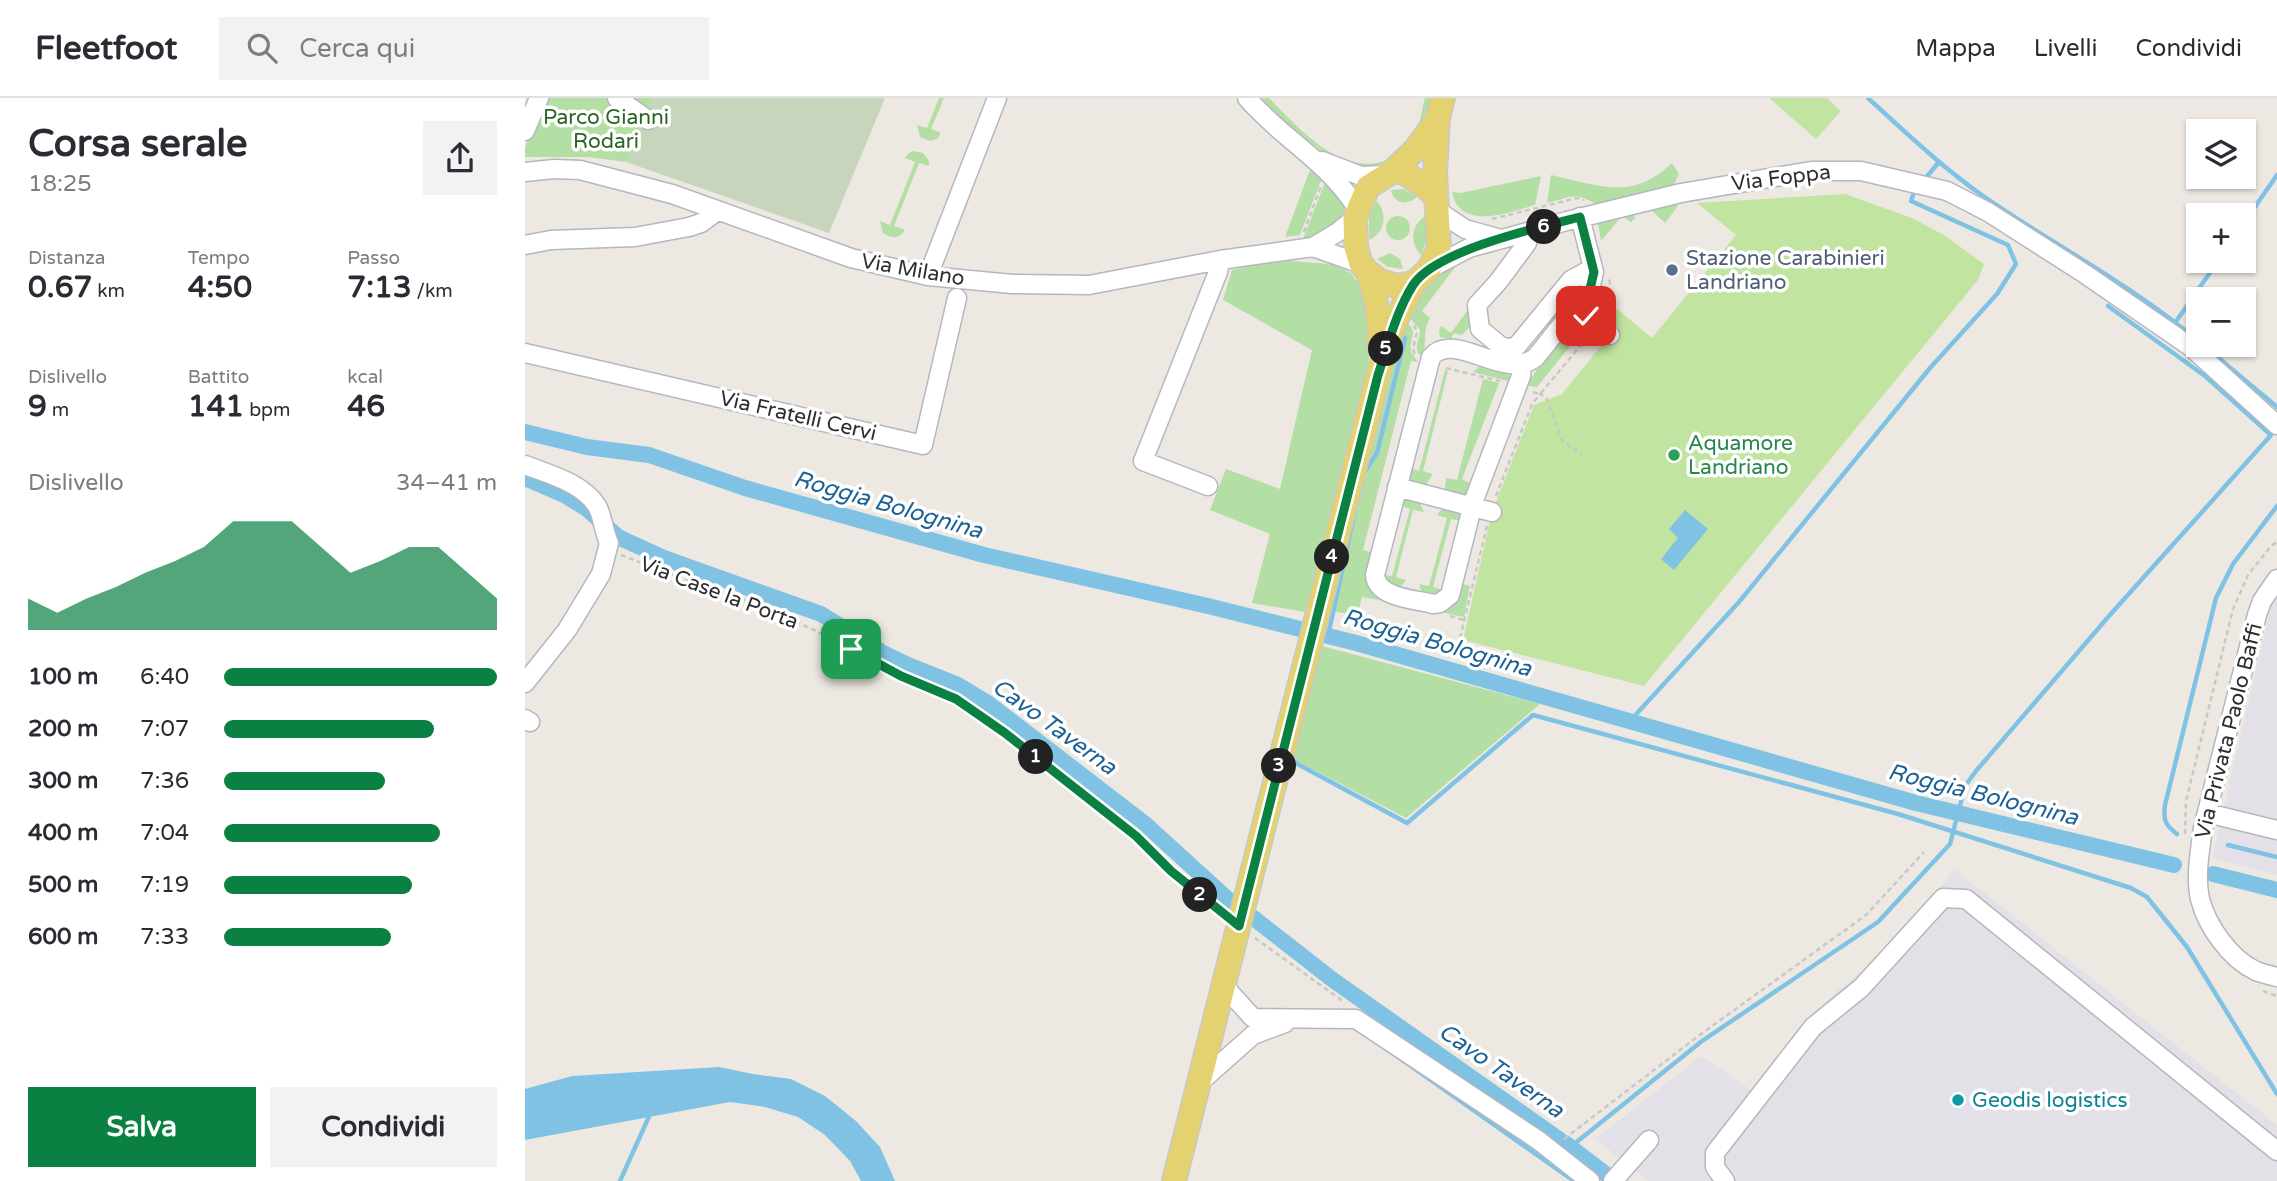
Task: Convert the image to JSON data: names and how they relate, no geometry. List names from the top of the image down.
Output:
{
  "streets": {
    "street": [
      "Via Foppa",
      "Via Milano",
      "Via Fratelli Cervi",
      "Via Privata Paolo Baffi"
    ],
    "path": ["Via Case la Porta"]
  },
  "crossings": [
    ["Via Foppa", "Via Milano"]
  ],
  "water": ["Roggia Bolognina", "Cavo Taverna"],
  "parks": ["Parco Gianni Rodari"],
  "places": ["Stazione Carabinieri Landriano", "Aquamore Landriano", "Geodis logistics"],
  "page": {
    "header": "Fleetfoot",
    "search": "Cerca qui",
    "nav": ["Mappa", "Livelli", "Condividi"],
    "heading": ["Corsa serale", "18:25"],
    "map_buttons": ["+", "−"],
    "pins": [
      "6",
      "5",
      "4",
      "1",
      "3",
      "2"
    ],
    "stats": [
      ["Distanza", "0.67 km"],
      ["Tempo", "4:50"],
      ["Passo", "7:13 /km"],
      ["Dislivello", "9 m"],
      ["Battito", "141 bpm"],
      ["kcal", "46"]
    ],
    "chart": ["Dislivello", "34–41 m"],
    "list": [
      {
        "name": "100 m",
        "note": "6:40"
      },
      {
        "name": "200 m",
        "note": "7:07"
      },
      {
        "name": "300 m",
        "note": "7:36"
      },
      {
        "name": "400 m",
        "note": "7:04"
      },
      {
        "name": "500 m",
        "note": "7:19"
      },
      {
        "name": "600 m",
        "note": "7:33"
      }
    ],
    "buttons": ["Salva", "Condividi"]
  }
}
